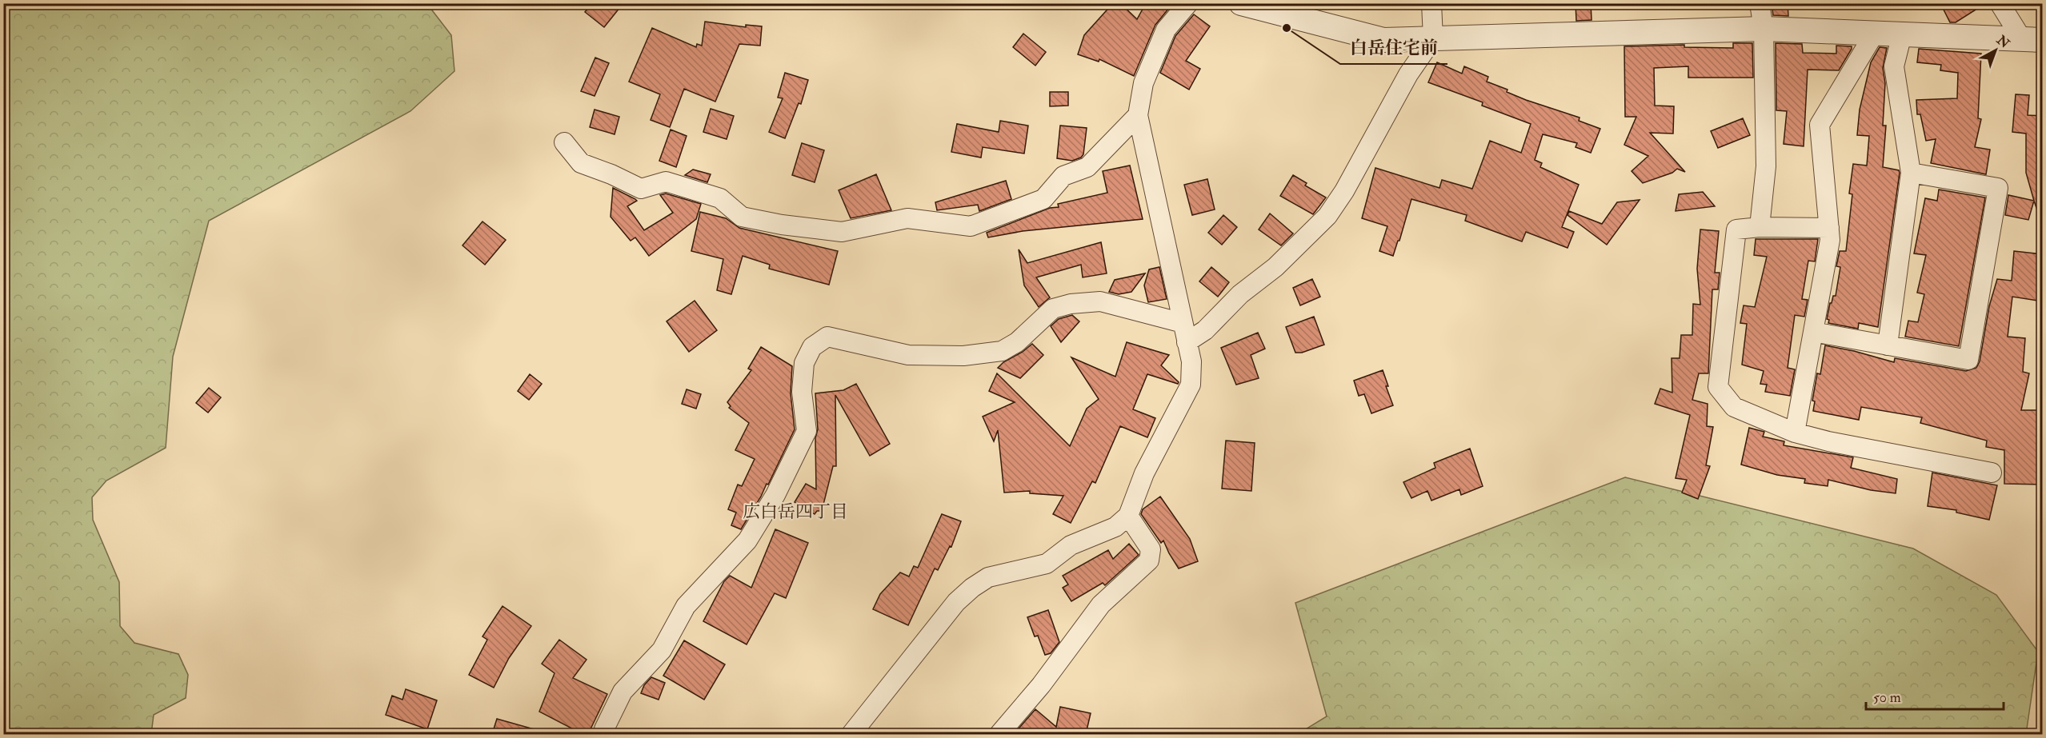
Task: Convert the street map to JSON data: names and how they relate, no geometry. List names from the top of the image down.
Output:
{
  "districts": ["広白岳四丁目"],
  "places": ["白岳住宅前"],
  "scale_bar": "50 m",
  "north": "top right"
}
